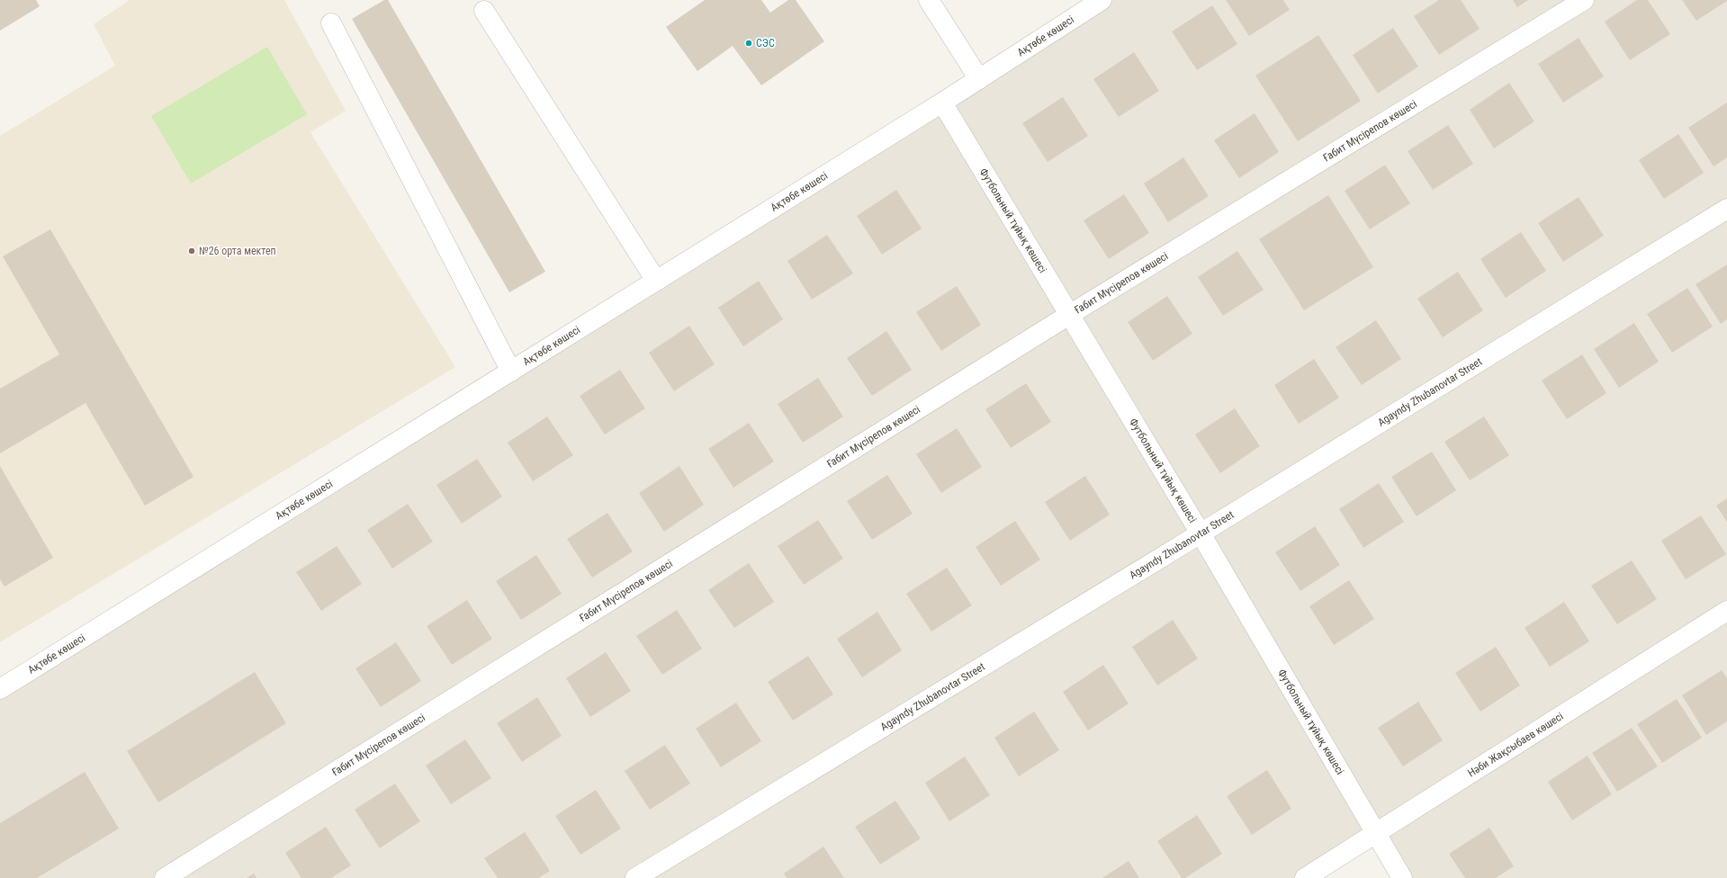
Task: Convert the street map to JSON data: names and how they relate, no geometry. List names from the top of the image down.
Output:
{
  "streets": {
    "street": [
      "Ақтөбе көшесі",
      "Ғабит Мүсірепов көшесі",
      "Футбольный тұйық көшесі",
      "Agayndy Zhubanovtar Street",
      "Нәби Жақсыбаев көшесі"
    ]
  },
  "crossings": [
    ["Ақтөбе көшесі", "Футбольный тұйық көшесі"],
    ["Ғабит Мүсірепов көшесі", "Футбольный тұйық көшесі"],
    ["Футбольный тұйық көшесі", "Agayndy Zhubanovtar Street"],
    ["Футбольный тұйық көшесі", "Нәби Жақсыбаев көшесі"]
  ],
  "places": ["СЭС", "№26 орта мектеп"]
}
